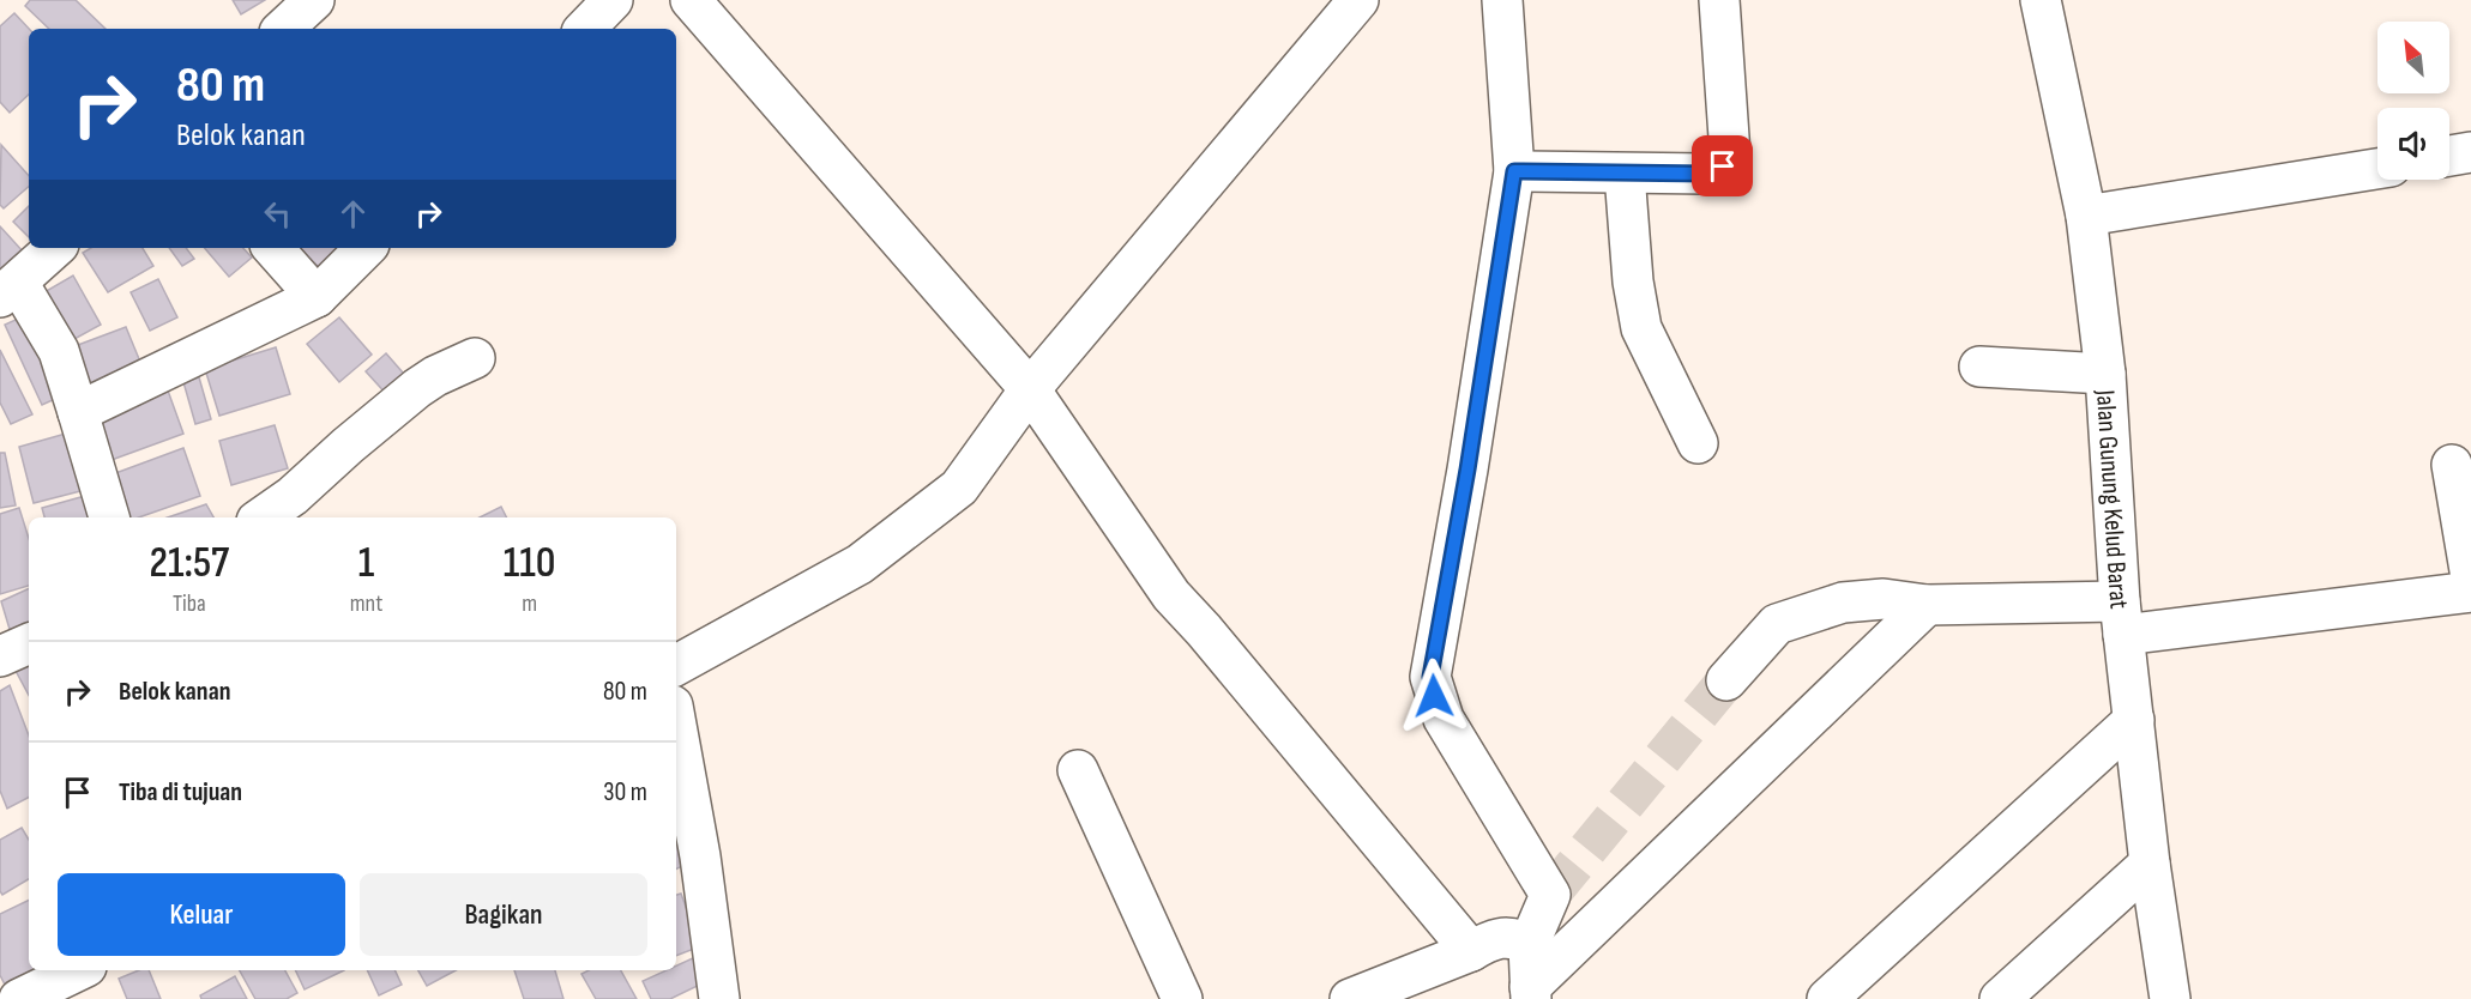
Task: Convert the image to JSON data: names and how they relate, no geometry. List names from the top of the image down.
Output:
{
  "streets": {
    "street": ["Jalan Gunung Kelud Barat"]
  },
  "north": "top left",
  "page": {
    "turn": ["80 m", "Belok kanan"],
    "eta": [
      "21:57",
      "Tiba",
      "1",
      "mnt",
      "110",
      "m"
    ],
    "list": [
      {
        "name": "Belok kanan",
        "value": "80 m"
      },
      {
        "name": "Tiba di tujuan",
        "value": "30 m"
      }
    ],
    "buttons": ["Keluar", "Bagikan"]
  }
}
